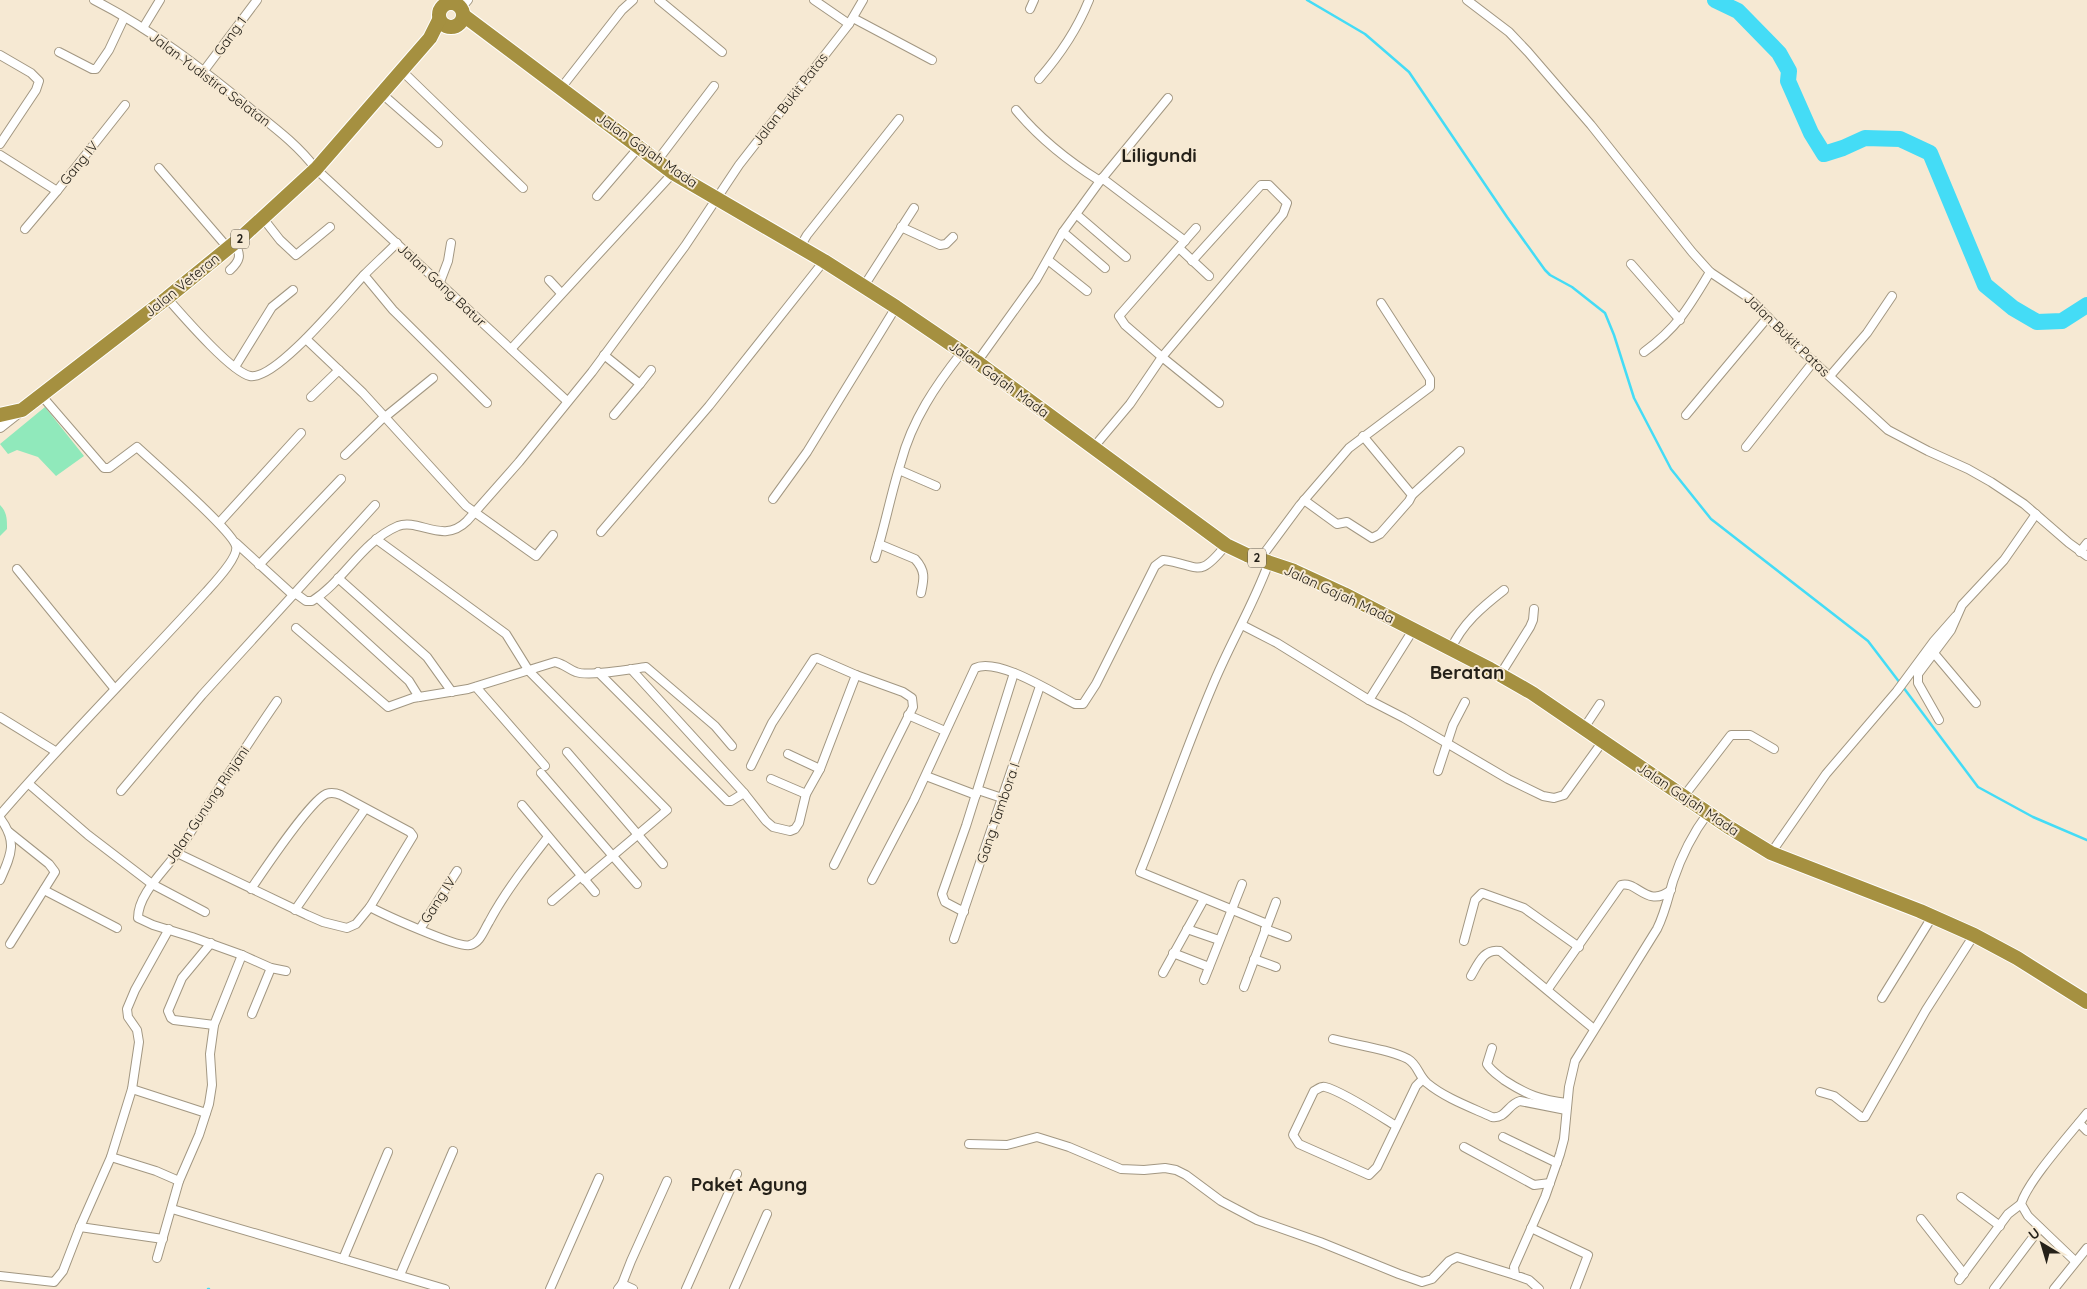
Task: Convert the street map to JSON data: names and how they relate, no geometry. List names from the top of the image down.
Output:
{
  "streets": {
    "highway": ["Jalan Gajah Mada", "2", "Jalan Veteran"],
    "street": [
      "Gang 1",
      "Jalan Yudistira Selatan",
      "Jalan Bukit Patas",
      "Gang IV",
      "Jalan Gang Batur",
      "Jalan Gunung Rinjani",
      "Gang Tambora I"
    ]
  },
  "crossings": [
    ["Gang 1", "Jalan Yudistira Selatan"],
    ["Jalan Yudistira Selatan", "Jalan Veteran"],
    ["Jalan Yudistira Selatan", "Jalan Gang Batur"],
    ["Jalan Bukit Patas", "Jalan Gajah Mada"],
    ["Jalan Gajah Mada", "Jalan Veteran"],
    ["2", "Jalan Veteran"],
    ["Jalan Veteran", "Jalan Gang Batur"]
  ],
  "districts": ["Liligundi", "Beratan", "Paket Agung"],
  "north": "top left"
}
